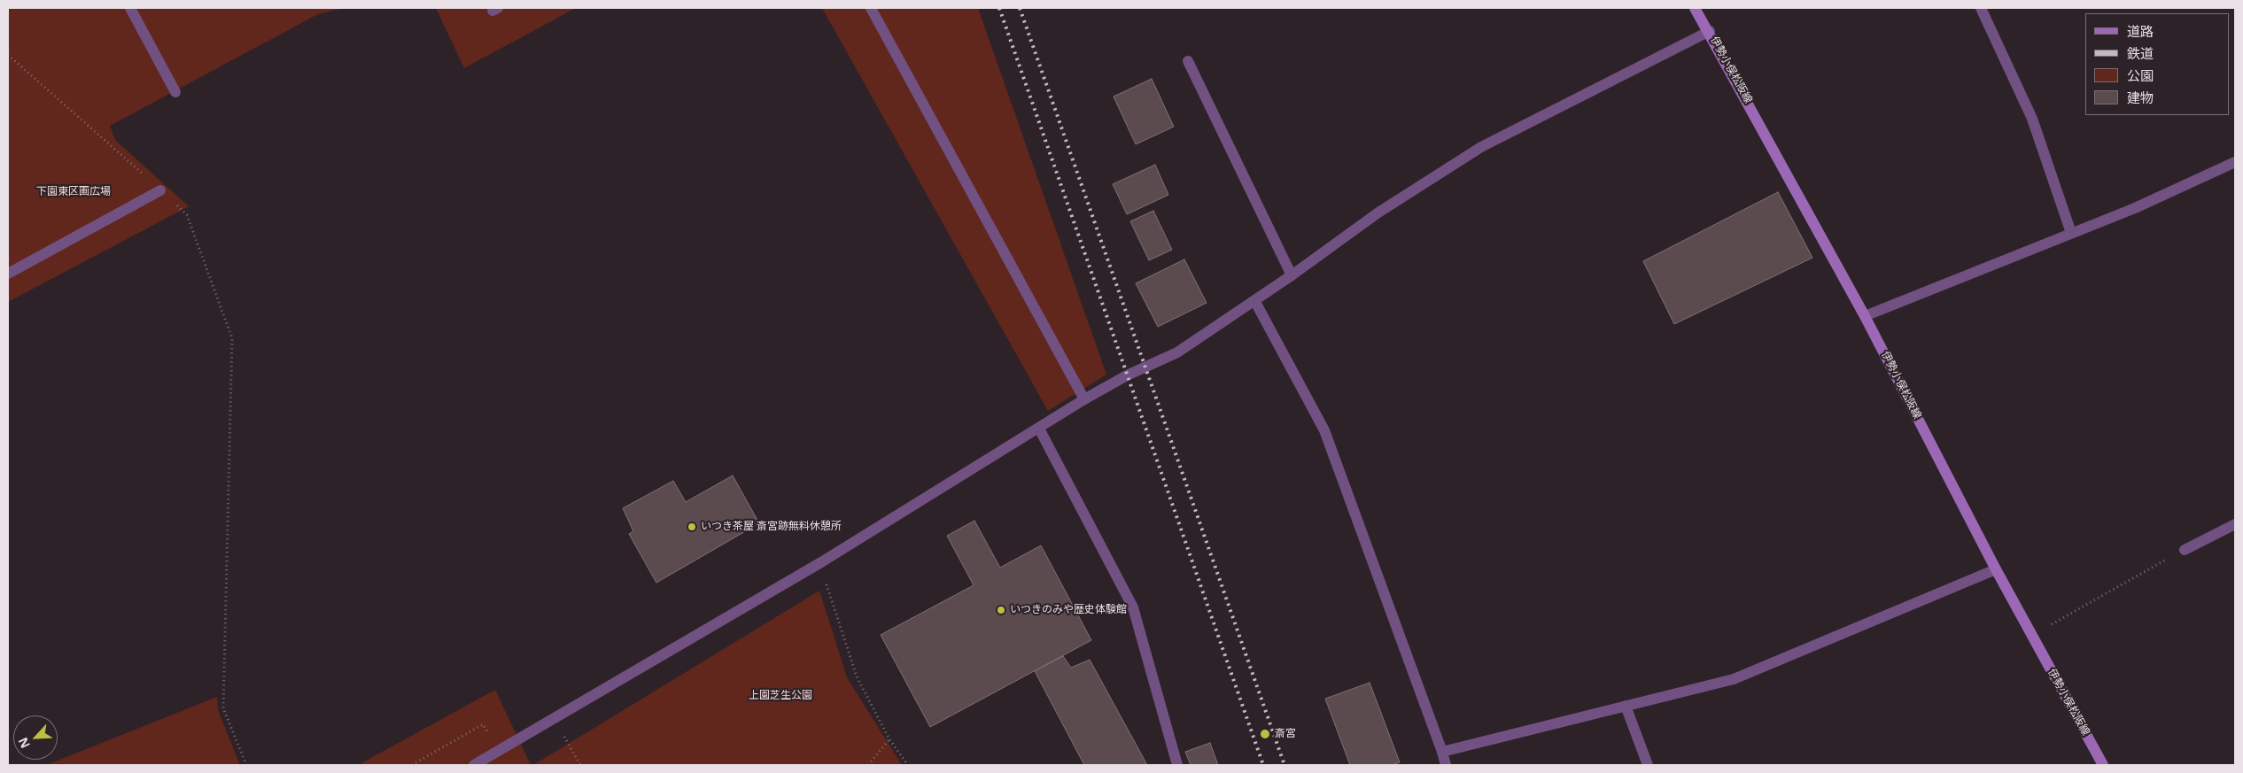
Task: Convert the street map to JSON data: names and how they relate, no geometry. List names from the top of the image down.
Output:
{
  "streets": {
    "main road": ["伊勢小俣松阪線"]
  },
  "parks": ["下園東区画広場", "上園芝生公園"],
  "places": ["いつき茶屋 斎宮跡無料休憩所", "いつきのみや歴史体験館", "斎宮"],
  "legend": [
    "道路",
    "鉄道",
    "公園",
    "建物"
  ],
  "north": "bottom left"
}
